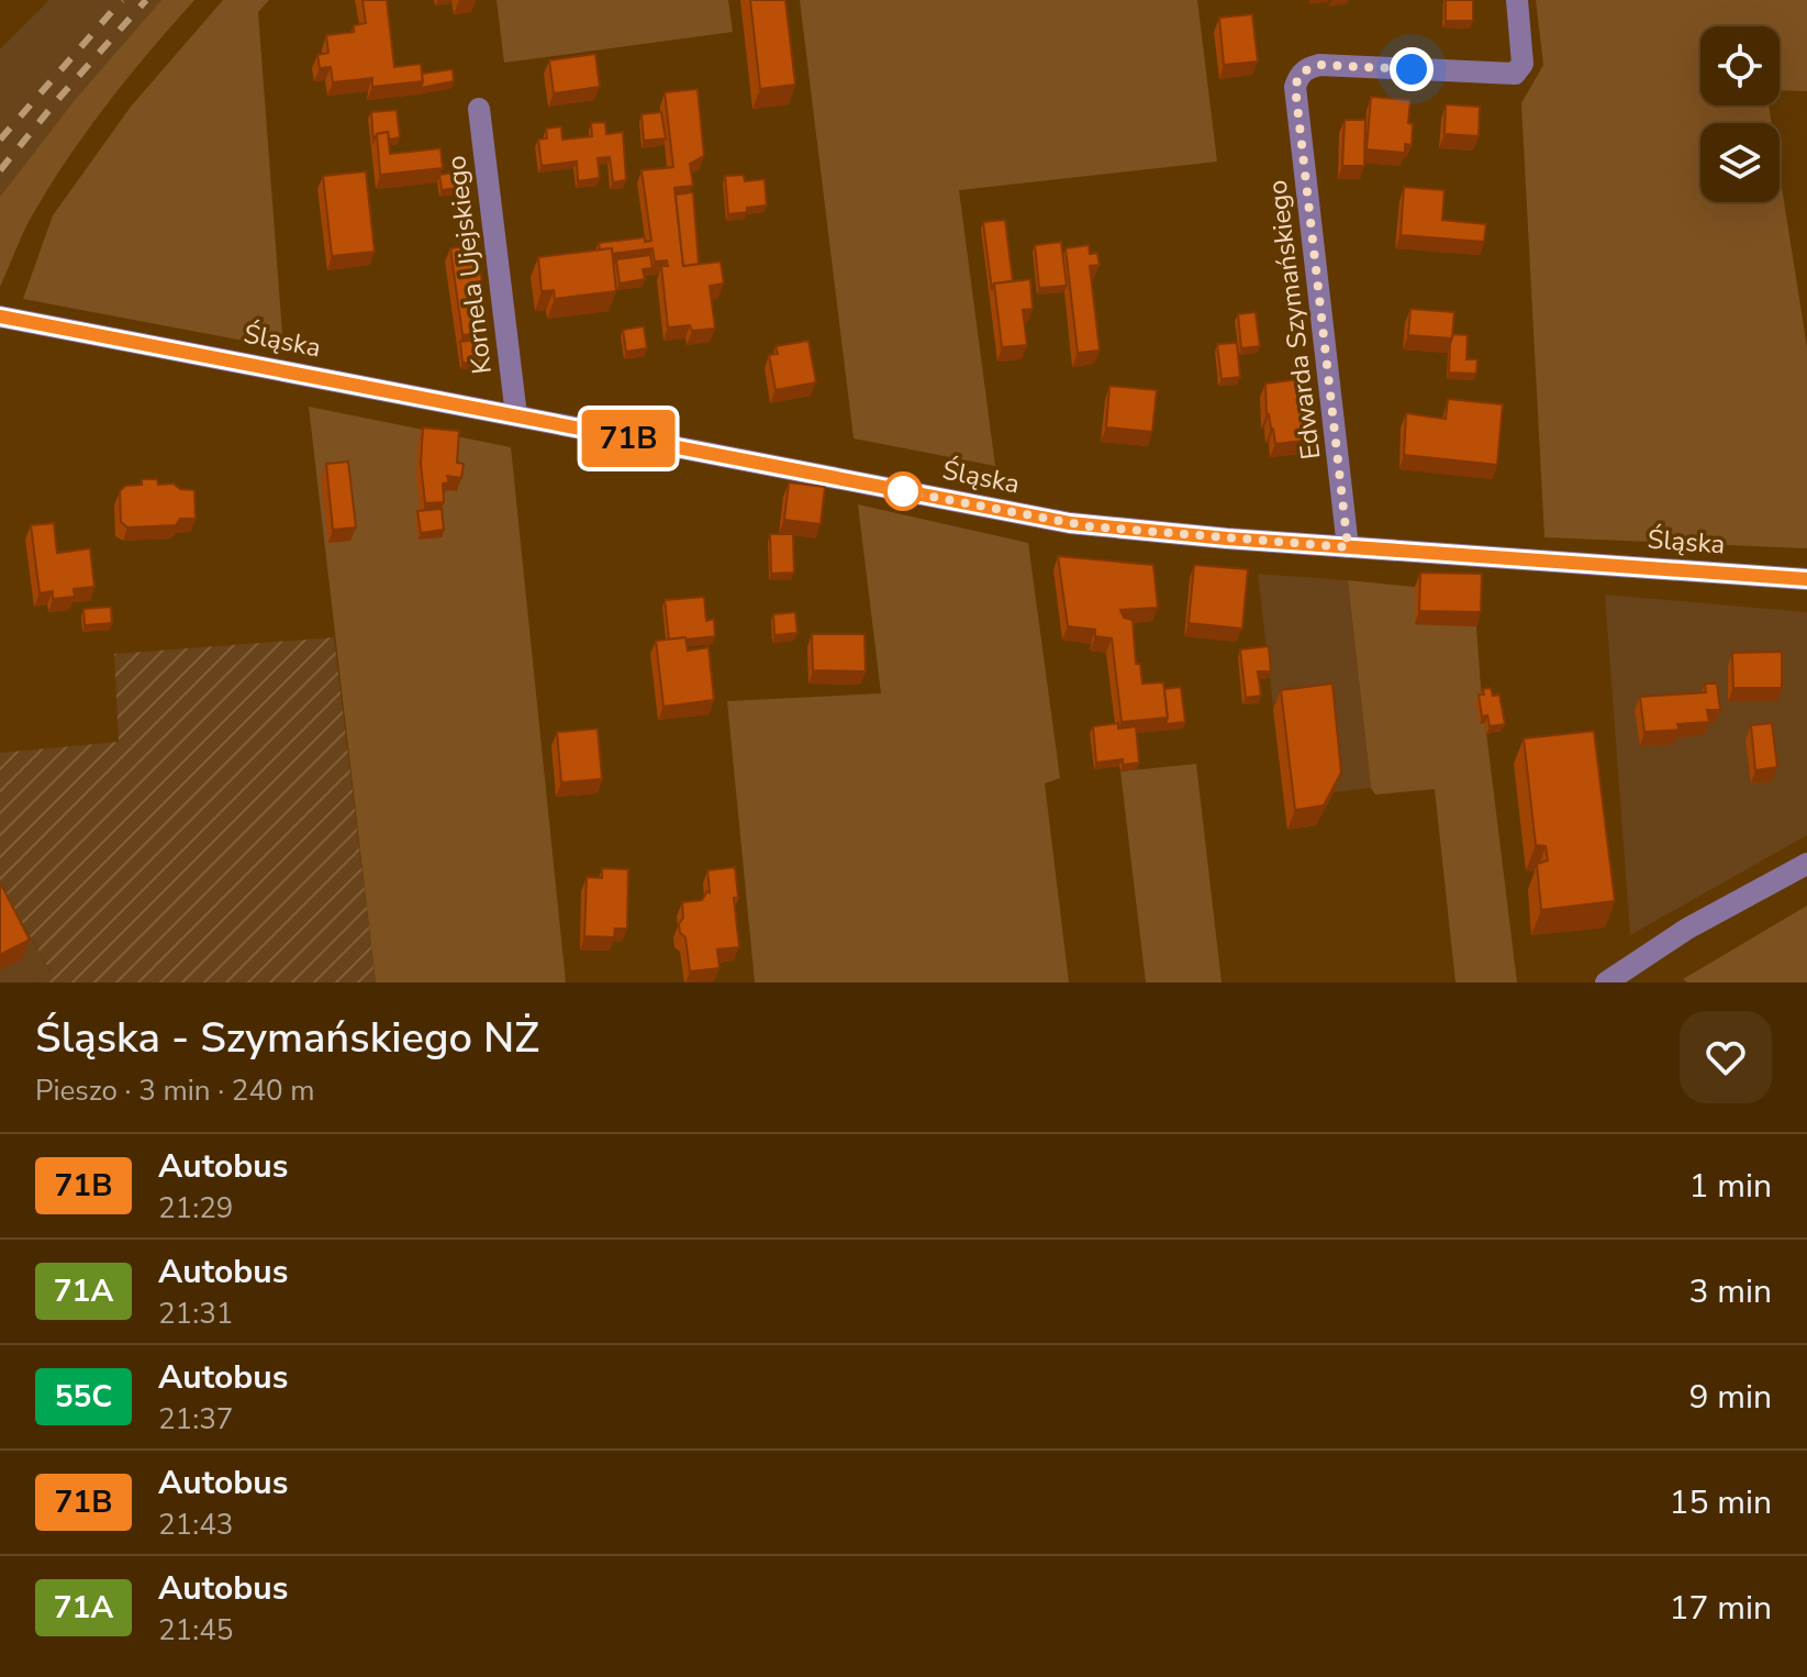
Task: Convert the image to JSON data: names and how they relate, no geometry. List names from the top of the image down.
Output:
{
  "streets": {
    "street": ["Kornela Ujejskiego", "Edwarda Szymańskiego", "Śląska"]
  },
  "crossings": [
    ["Kornela Ujejskiego", "Śląska"],
    ["Edwarda Szymańskiego", "Śląska"]
  ],
  "lines": ["bus line 71B"],
  "page": {
    "on_map": "71B",
    "heading": ["Śląska - Szymańskiego NŻ", "Pieszo · 3 min · 240 m"],
    "list": [
      {
        "mark": "71B",
        "name": "Autobus",
        "note": "21:29",
        "value": "1 min"
      },
      {
        "mark": "71A",
        "name": "Autobus",
        "note": "21:31",
        "value": "3 min"
      },
      {
        "mark": "55C",
        "name": "Autobus",
        "note": "21:37",
        "value": "9 min"
      },
      {
        "mark": "71B",
        "name": "Autobus",
        "note": "21:43",
        "value": "15 min"
      },
      {
        "mark": "71A",
        "name": "Autobus",
        "note": "21:45",
        "value": "17 min"
      }
    ]
  }
}
